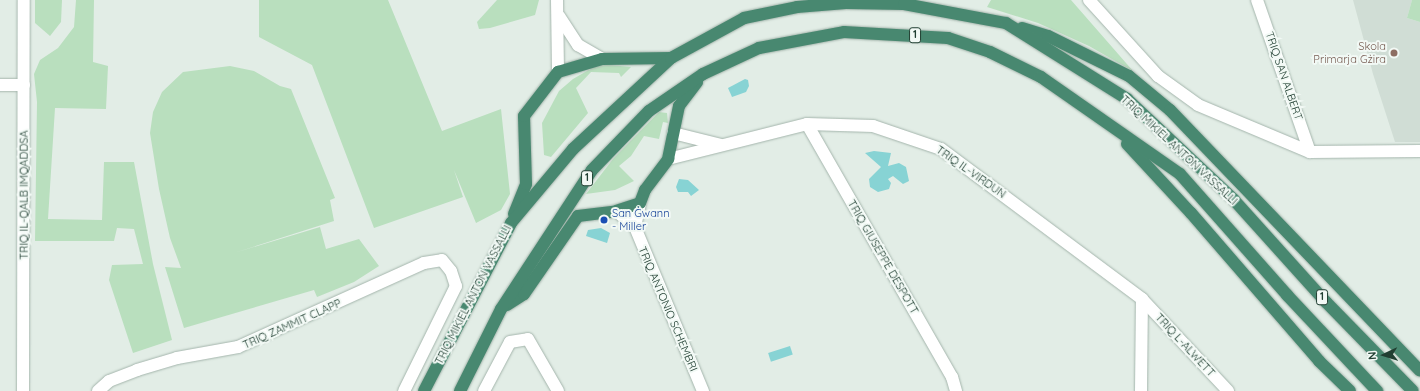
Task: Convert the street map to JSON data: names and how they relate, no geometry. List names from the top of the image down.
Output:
{
  "streets": {
    "highway": ["1", "TRIQ MIKIEL ANTON VASSALLI"],
    "street": [
      "TRIQ SAN ALBERT",
      "TRIQ IL-VIRDUN",
      "TRIQ IL-QALB IMQADDSA",
      "TRIQ GIUSEPPE DESPOTT",
      "TRIQ ANTONIO SCHEMBRI",
      "TRIQ ZAMMIT CLAPP",
      "TRIQ L-ALWETT"
    ]
  },
  "crossings": [
    ["1", "TRIQ MIKIEL ANTON VASSALLI"],
    ["1", "TRIQ IL-VIRDUN"],
    ["TRIQ IL-VIRDUN", "TRIQ GIUSEPPE DESPOTT"],
    ["TRIQ IL-VIRDUN", "TRIQ L-ALWETT"]
  ],
  "places": ["Skola Primarja Gżira", "San Ġwann - Miller"],
  "north": "left"
}
